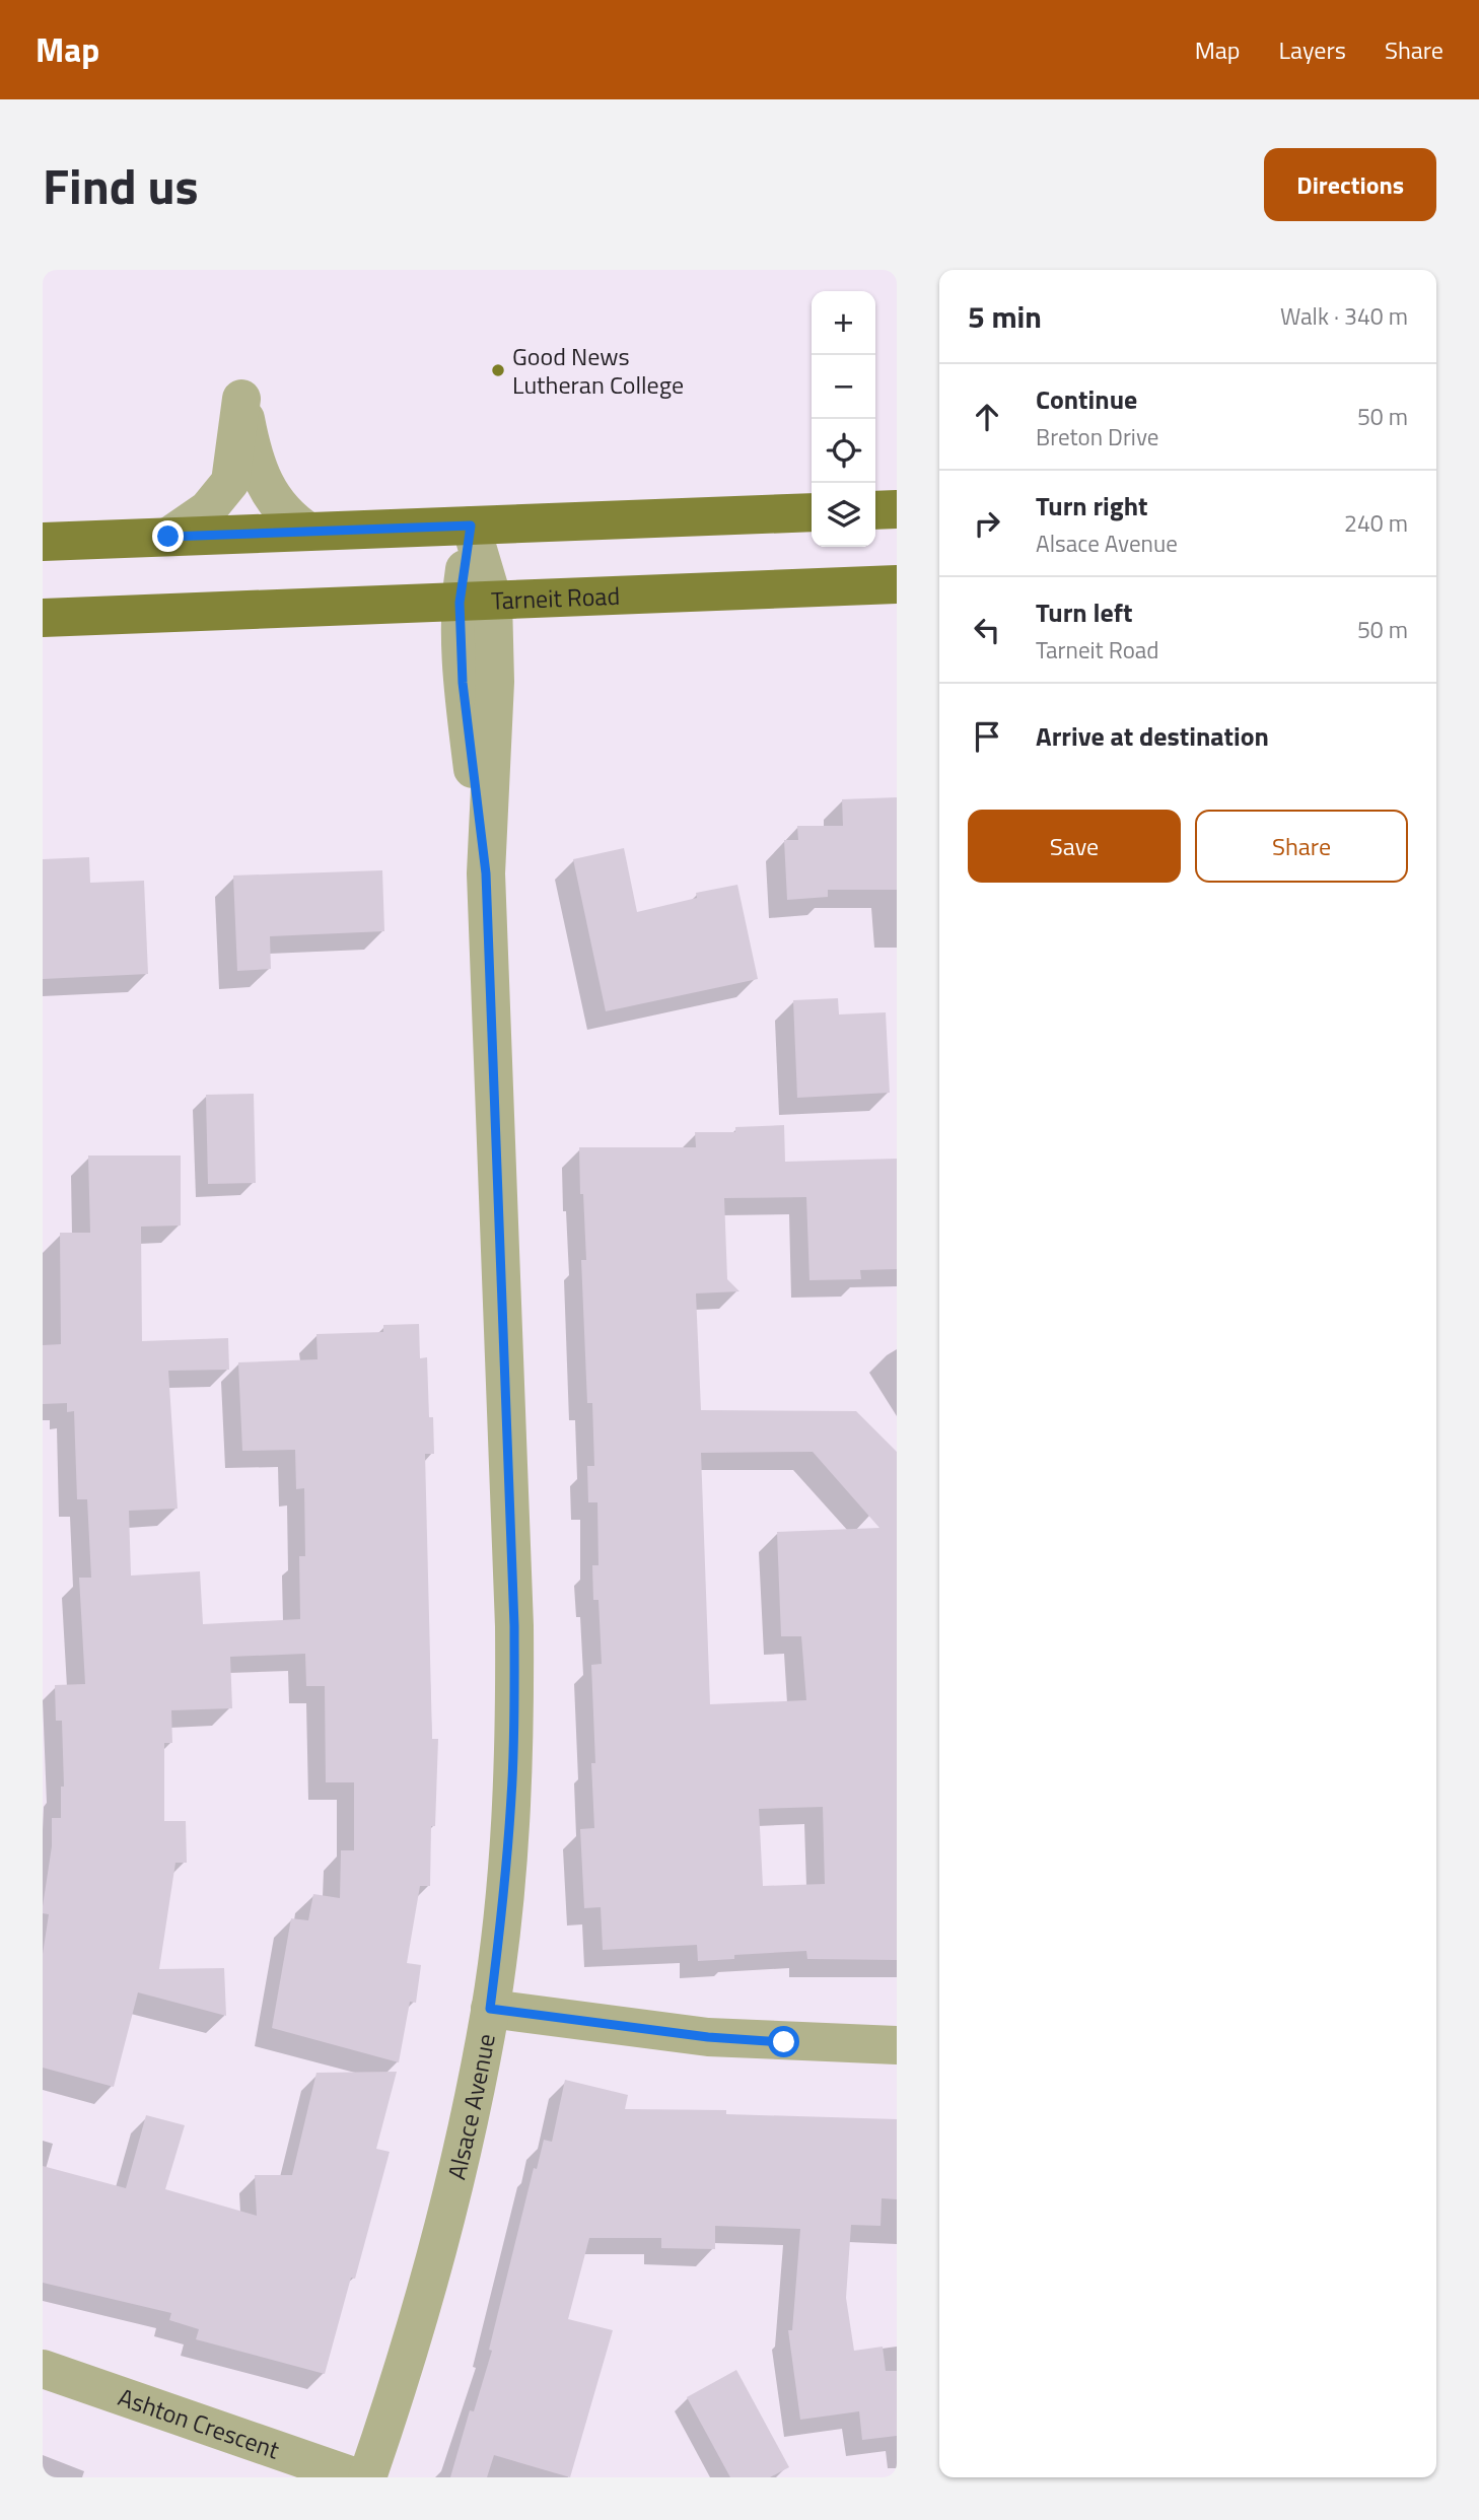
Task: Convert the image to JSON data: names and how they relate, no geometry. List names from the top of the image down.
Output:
{
  "streets": {
    "main road": ["Tarneit Road"],
    "street": ["Alsace Avenue", "Ashton Crescent"]
  },
  "crossings": [
    ["Tarneit Road", "Alsace Avenue"]
  ],
  "places": ["Good News Lutheran College"],
  "page": {
    "header": "Map",
    "nav": ["Map", "Layers", "Share"],
    "title": "Find us",
    "buttons": [
      "Directions",
      ["Save", "Share"]
    ],
    "heading": ["5 min", "Walk · 340 m"],
    "map_buttons": ["+", "−"],
    "list": [
      ["Continue", "Breton Drive", "50 m"],
      ["Turn right", "Alsace Avenue", "240 m"],
      ["Turn left", "Tarneit Road", "50 m"],
      "Arrive at destination"
    ]
  }
}
